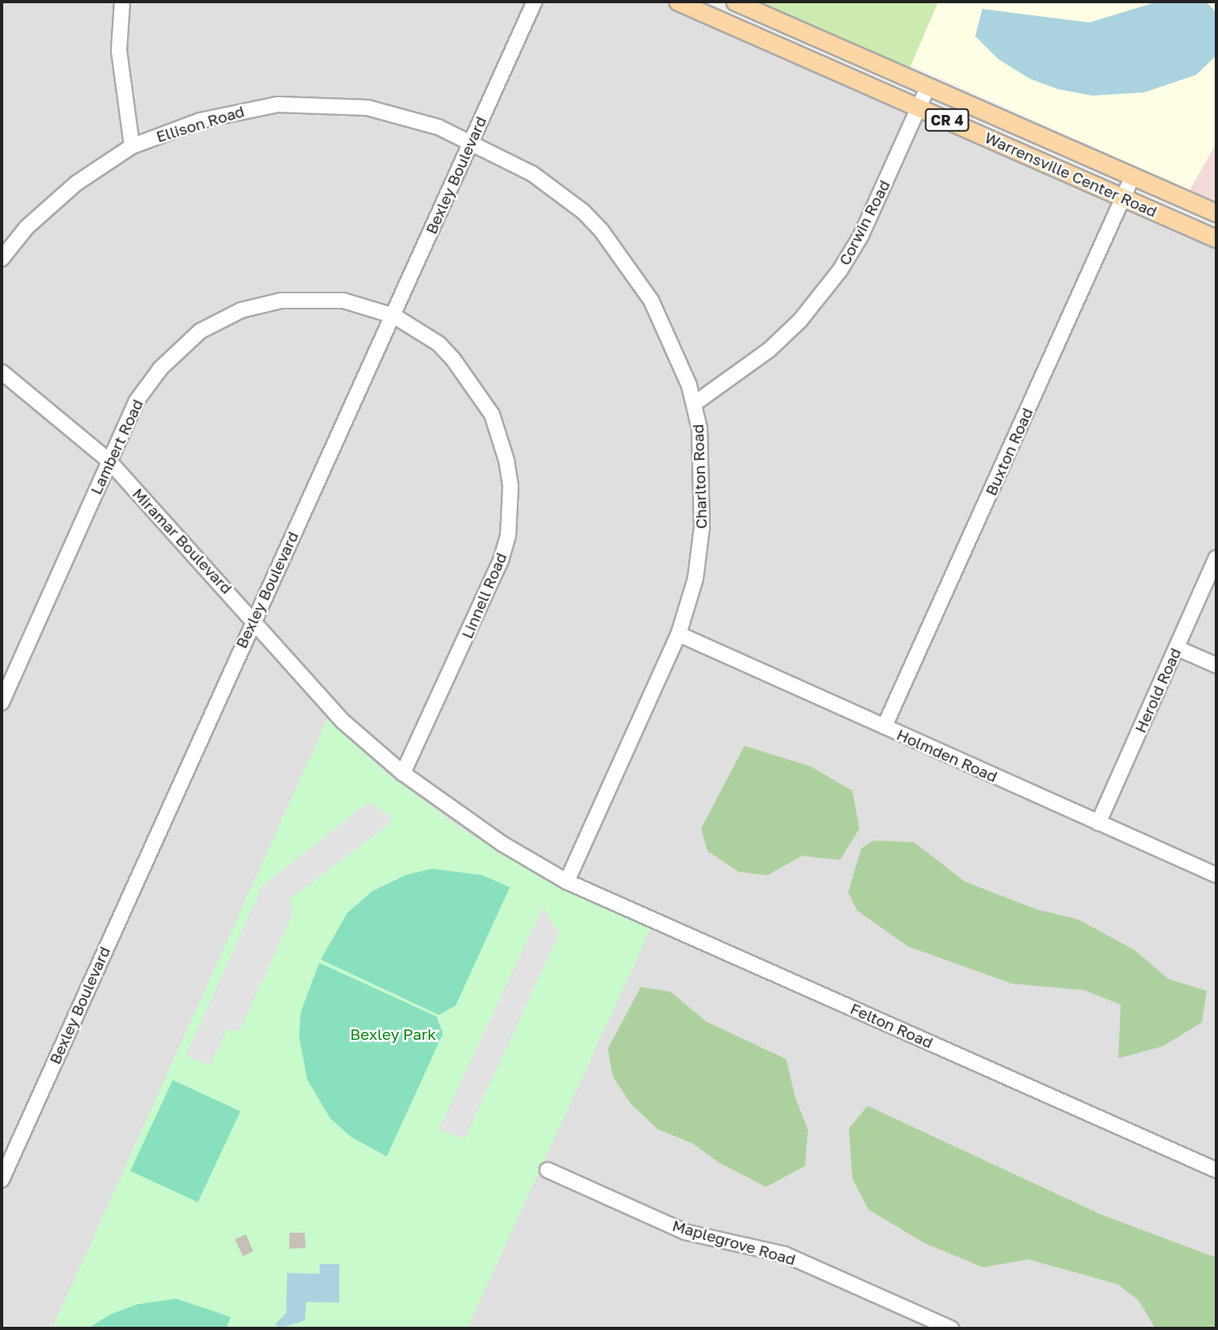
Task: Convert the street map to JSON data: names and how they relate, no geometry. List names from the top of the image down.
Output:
{
  "streets": {
    "main road": ["CR 4", "Warrensville Center Road"],
    "street": [
      "Ellison Road",
      "Bexley Boulevard",
      "Corwin Road",
      "Lambert Road",
      "Buxton Road",
      "Charlton Road",
      "Miramar Boulevard",
      "Linnell Road",
      "Herold Road",
      "Holmden Road",
      "Felton Road",
      "Maplegrove Road"
    ]
  },
  "crossings": [
    ["Ellison Road", "Bexley Boulevard"],
    ["Ellison Road", "Charlton Road"],
    ["Warrensville Center Road", "Corwin Road"],
    ["Warrensville Center Road", "Buxton Road"],
    ["Bexley Boulevard", "Lambert Road"],
    ["Bexley Boulevard", "Charlton Road"],
    ["Bexley Boulevard", "Miramar Boulevard"],
    ["Bexley Boulevard", "Linnell Road"],
    ["Corwin Road", "Charlton Road"],
    ["Lambert Road", "Miramar Boulevard"],
    ["Lambert Road", "Linnell Road"],
    ["Buxton Road", "Holmden Road"],
    ["Charlton Road", "Miramar Boulevard"],
    ["Charlton Road", "Holmden Road"],
    ["Charlton Road", "Felton Road"],
    ["Miramar Boulevard", "Linnell Road"],
    ["Miramar Boulevard", "Felton Road"],
    ["Herold Road", "Holmden Road"]
  ],
  "parks": ["Bexley Park"]
}
